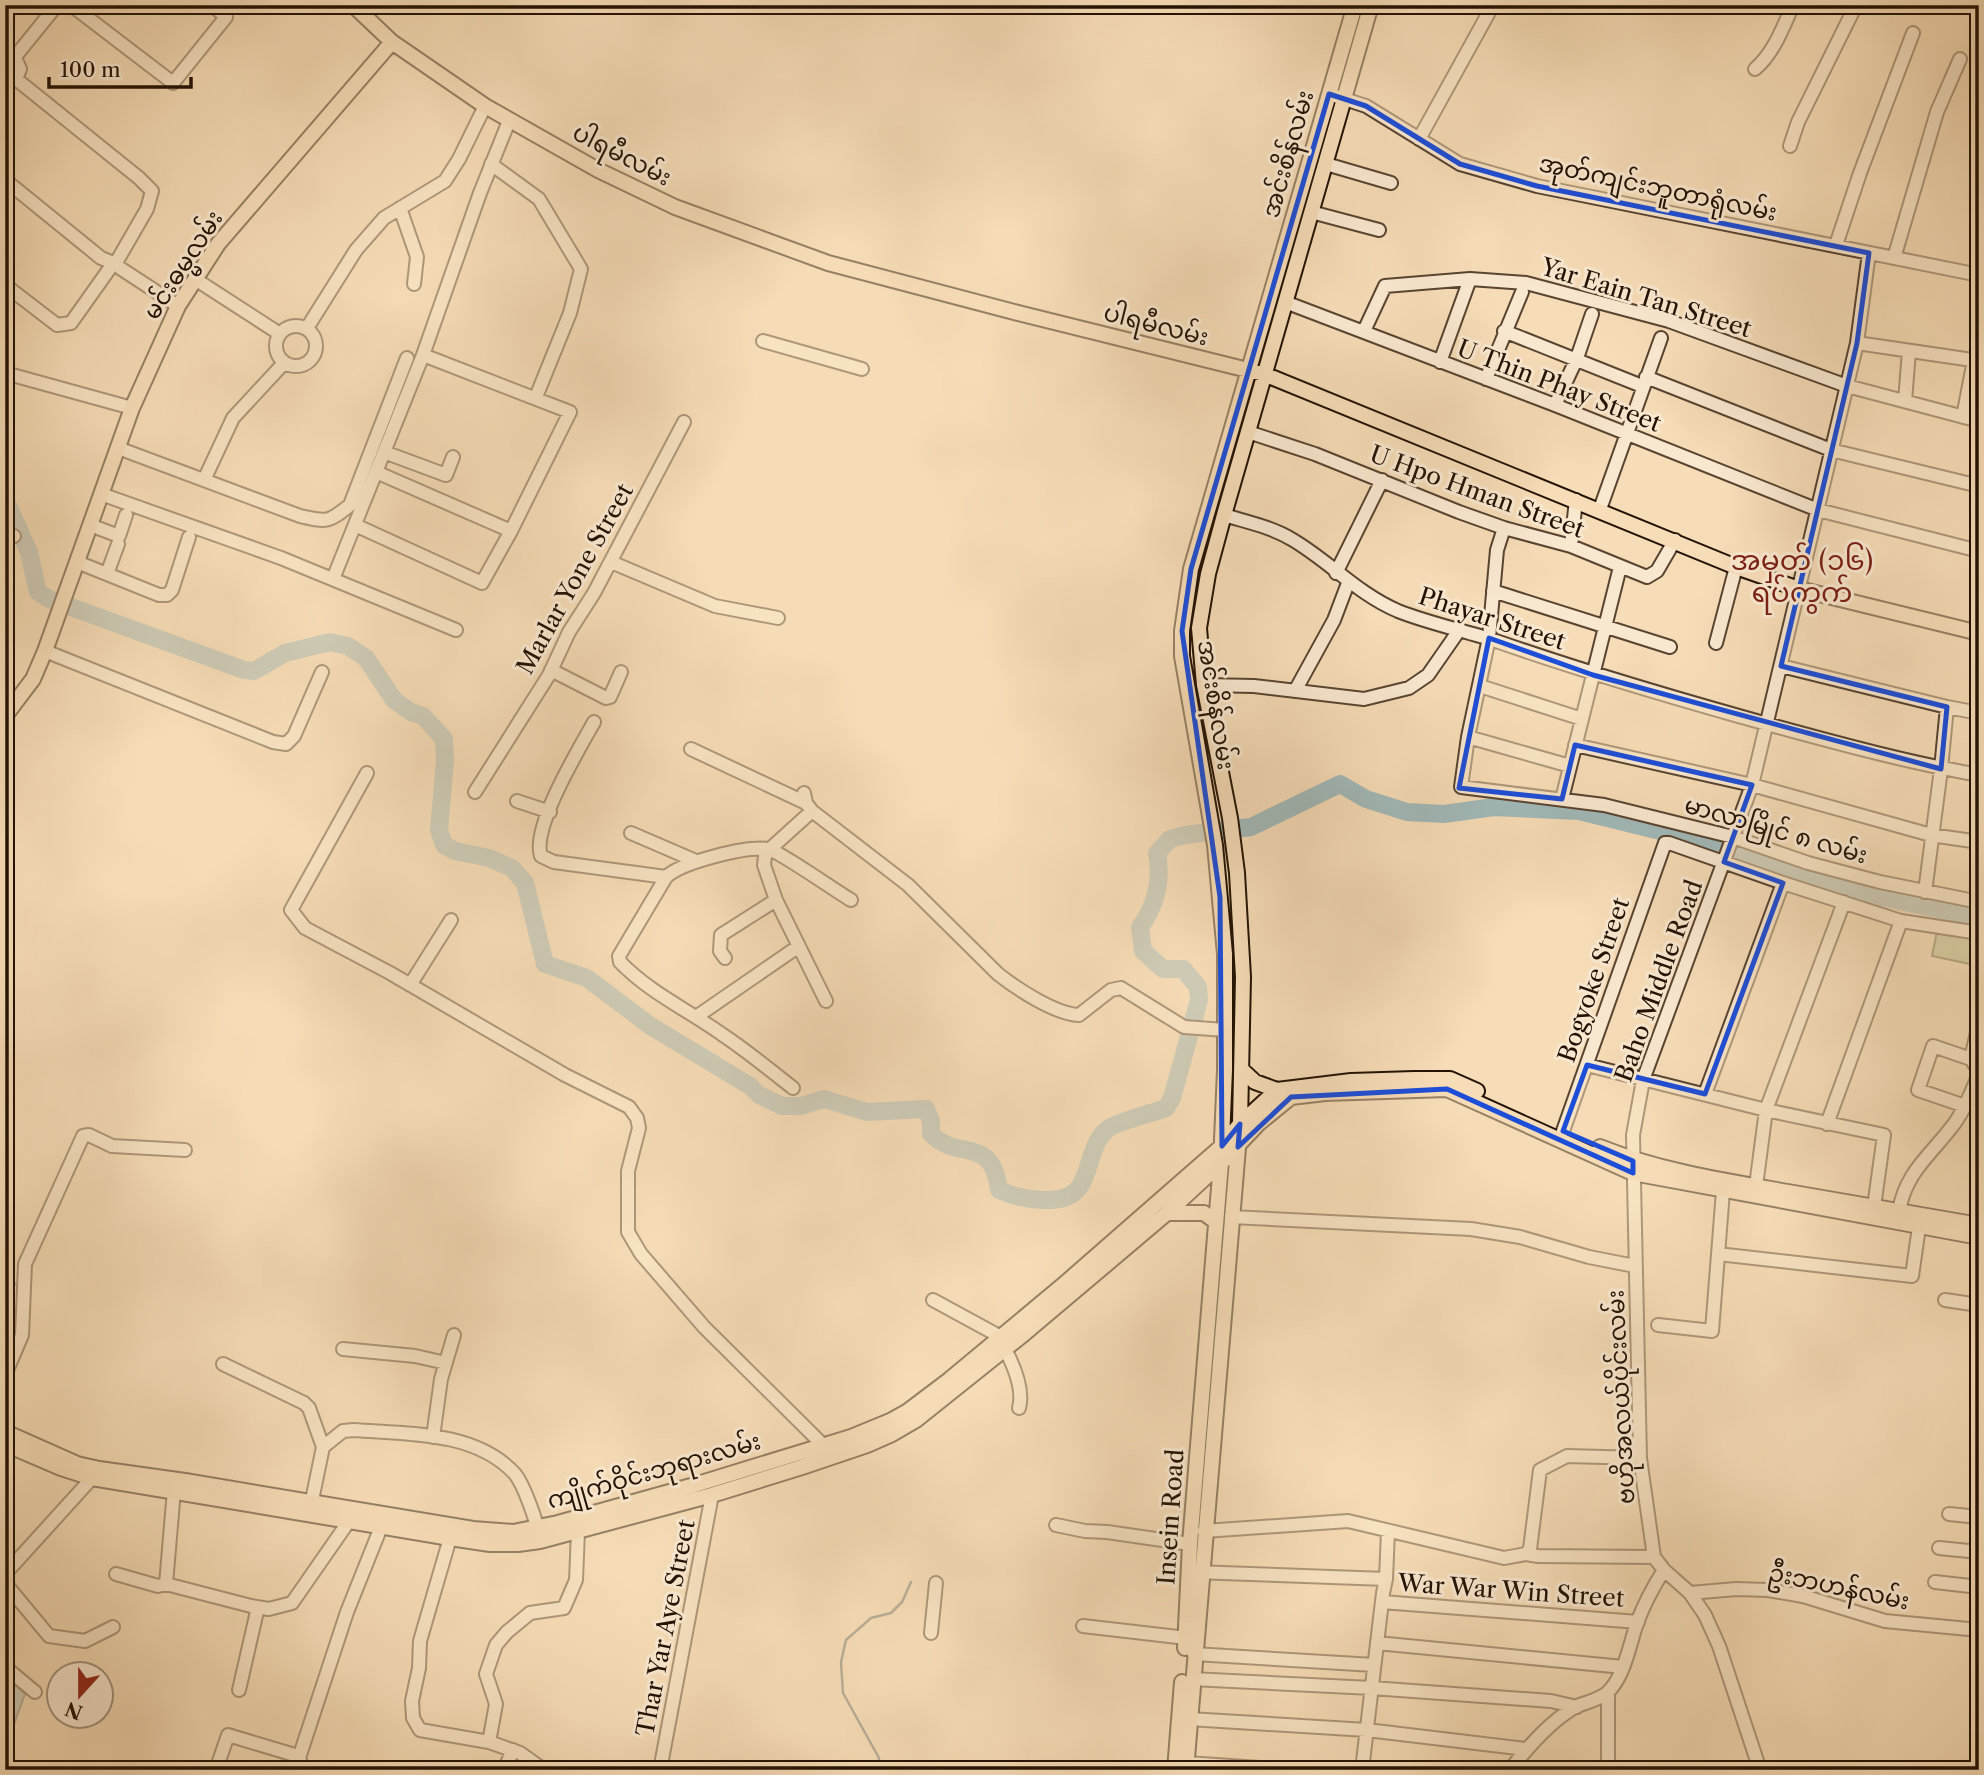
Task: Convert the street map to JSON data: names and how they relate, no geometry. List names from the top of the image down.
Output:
{
  "streets": {
    "main road": [
      "အင်းစိန်လမ်း",
      "ပါရမီလမ်း",
      "မင်းဓမ္မလမ်း",
      "ကျိုက်ဝိုင်းဘုရားလမ်း",
      "Insein Road"
    ],
    "street": [
      "အုတ်ကျင်းဘူတာရုံလမ်း",
      "Yar Eain Tan Street",
      "U Thin Phay Street",
      "U Hpo Hman Street",
      "Marlar Yone Street",
      "Phayar Street",
      "မာလာမြိုင် ၈ လမ်း",
      "Bogyoke Street",
      "Baho Middle Road",
      "ဗဟိုအလယ်ပိုင်းလမ်း",
      "ဦးဘဟန်လမ်း",
      "War War Win Street",
      "Thar Yar Aye Street"
    ]
  },
  "crossings": [
    ["အင်းစိန်လမ်း", "ပါရမီလမ်း"],
    ["အင်းစိန်လမ်း", "အုတ်ကျင်းဘူတာရုံလမ်း"],
    ["အင်းစိန်လမ်း", "U Hpo Hman Street"],
    ["အင်းစိန်လမ်း", "Phayar Street"],
    ["အင်းစိန်လမ်း", "ကျိုက်ဝိုင်းဘုရားလမ်း"],
    ["အင်းစိန်လမ်း", "Insein Road"],
    ["ပါရမီလမ်း", "မင်းဓမ္မလမ်း"],
    ["ပါရမီလမ်း", "U Hpo Hman Street"],
    ["ပါရမီလမ်း", "Baho Middle Road"],
    ["အုတ်ကျင်းဘူတာရုံလမ်း", "Baho Middle Road"],
    ["Yar Eain Tan Street", "U Thin Phay Street"],
    ["Yar Eain Tan Street", "Baho Middle Road"],
    ["U Thin Phay Street", "Baho Middle Road"],
    ["Phayar Street", "Baho Middle Road"],
    ["မာလာမြိုင် ၈ လမ်း", "Baho Middle Road"],
    ["Bogyoke Street", "Baho Middle Road"],
    ["Baho Middle Road", "ဗဟိုအလယ်ပိုင်းလမ်း"],
    ["Baho Middle Road", "ကျိုက်ဝိုင်းဘုရားလမ်း"],
    ["ဗဟိုအလယ်ပိုင်းလမ်း", "ကျိုက်ဝိုင်းဘုရားလမ်း"],
    ["ဗဟိုအလယ်ပိုင်းလမ်း", "ဦးဘဟန်လမ်း"],
    ["ကျိုက်ဝိုင်းဘုရားလမ်း", "Thar Yar Aye Street"]
  ],
  "districts": ["အမှတ် (၁၆) ရပ်ကွက်"],
  "scale_bar": "100 m",
  "north": "bottom"
}
